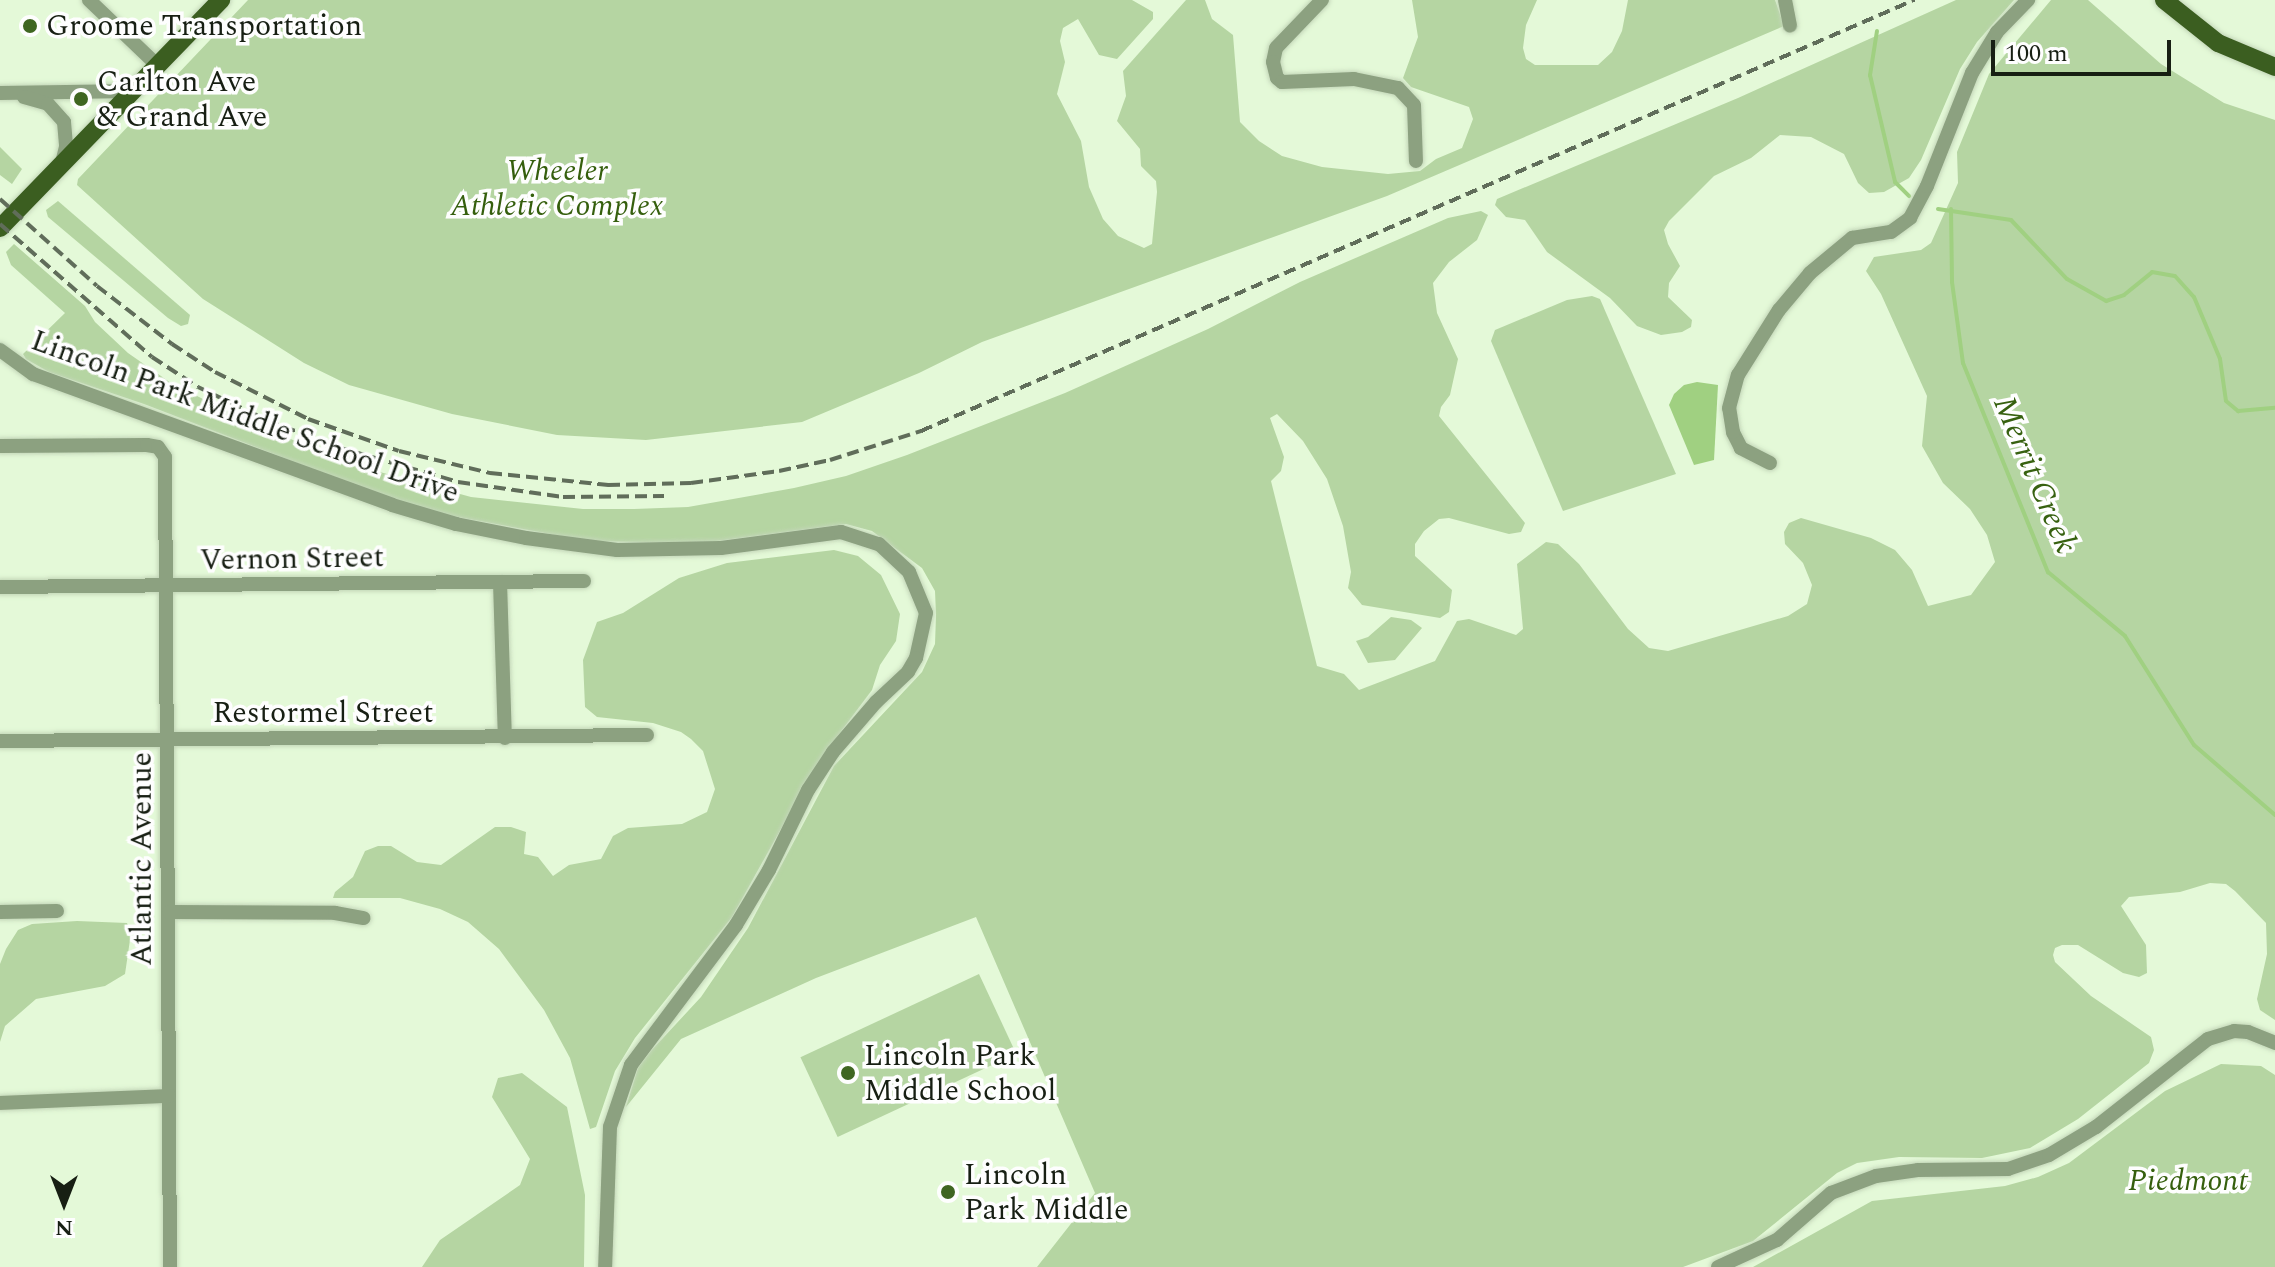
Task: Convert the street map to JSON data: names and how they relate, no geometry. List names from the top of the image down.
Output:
{
  "streets": {
    "street": [
      "Lincoln Park Middle School Drive",
      "Vernon Street",
      "Restormel Street",
      "Atlantic Avenue"
    ]
  },
  "crossings": [
    ["Vernon Street", "Atlantic Avenue"],
    ["Restormel Street", "Atlantic Avenue"]
  ],
  "water": ["Merrit Creek"],
  "parks": ["Wheeler Athletic Complex", "Piedmont"],
  "places": [
    "Groome Transportation",
    "Carlton Ave & Grand Ave",
    "Lincoln Park Middle School",
    "Lincoln Park Middle"
  ],
  "scale_bar": "100 m",
  "north": "bottom"
}
